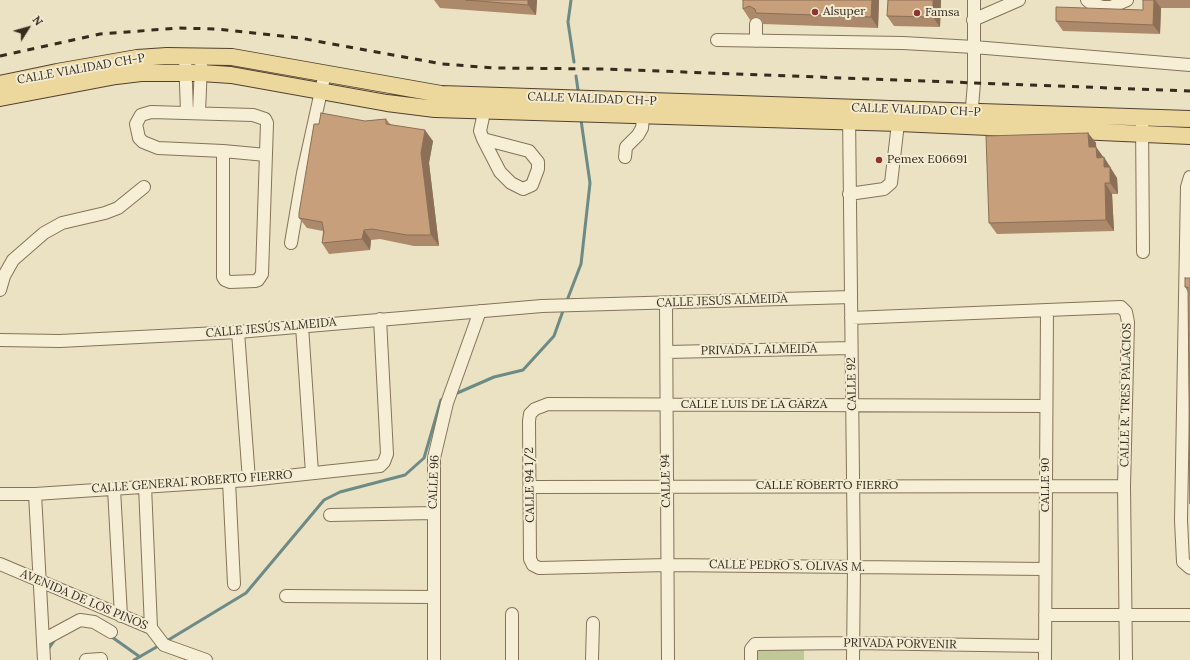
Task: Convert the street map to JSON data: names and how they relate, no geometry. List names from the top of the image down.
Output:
{
  "streets": {
    "main road": ["CALLE VIALIDAD CH-P"],
    "street": [
      "CALLE JESÚS ALMEIDA",
      "PRIVADA J. ALMEIDA",
      "CALLE 92",
      "CALLE R. TRES PALACIOS",
      "CALLE LUIS DE LA GARZA",
      "CALLE 94",
      "CALLE GENERAL ROBERTO FIERRO",
      "CALLE 96",
      "CALLE 94 1/2",
      "CALLE 90",
      "CALLE ROBERTO FIERRO",
      "CALLE PEDRO S. OLIVAS M.",
      "AVENIDA DE LOS PINOS",
      "PRIVADA PORVENIR"
    ]
  },
  "crossings": [
    ["CALLE VIALIDAD CH-P", "CALLE 92"],
    ["CALLE JESÚS ALMEIDA", "CALLE 92"],
    ["CALLE JESÚS ALMEIDA", "CALLE 94"],
    ["CALLE JESÚS ALMEIDA", "CALLE GENERAL ROBERTO FIERRO"],
    ["CALLE JESÚS ALMEIDA", "CALLE 96"],
    ["PRIVADA J. ALMEIDA", "CALLE 92"],
    ["PRIVADA J. ALMEIDA", "CALLE 94"],
    ["CALLE 92", "CALLE R. TRES PALACIOS"],
    ["CALLE 92", "CALLE LUIS DE LA GARZA"],
    ["CALLE 92", "CALLE ROBERTO FIERRO"],
    ["CALLE 92", "CALLE PEDRO S. OLIVAS M."],
    ["CALLE 92", "PRIVADA PORVENIR"],
    ["CALLE R. TRES PALACIOS", "CALLE 90"],
    ["CALLE R. TRES PALACIOS", "CALLE ROBERTO FIERRO"],
    ["CALLE LUIS DE LA GARZA", "CALLE 94"],
    ["CALLE LUIS DE LA GARZA", "CALLE 94 1/2"],
    ["CALLE LUIS DE LA GARZA", "CALLE 90"],
    ["CALLE 94", "CALLE ROBERTO FIERRO"],
    ["CALLE 94", "CALLE PEDRO S. OLIVAS M."],
    ["CALLE 94 1/2", "CALLE ROBERTO FIERRO"],
    ["CALLE 94 1/2", "CALLE PEDRO S. OLIVAS M."],
    ["CALLE 90", "CALLE ROBERTO FIERRO"],
    ["CALLE 90", "CALLE PEDRO S. OLIVAS M."],
    ["CALLE 90", "PRIVADA PORVENIR"]
  ],
  "places": ["Alsuper", "Famsa", "Pemex E06691"],
  "north": "top right"
}
